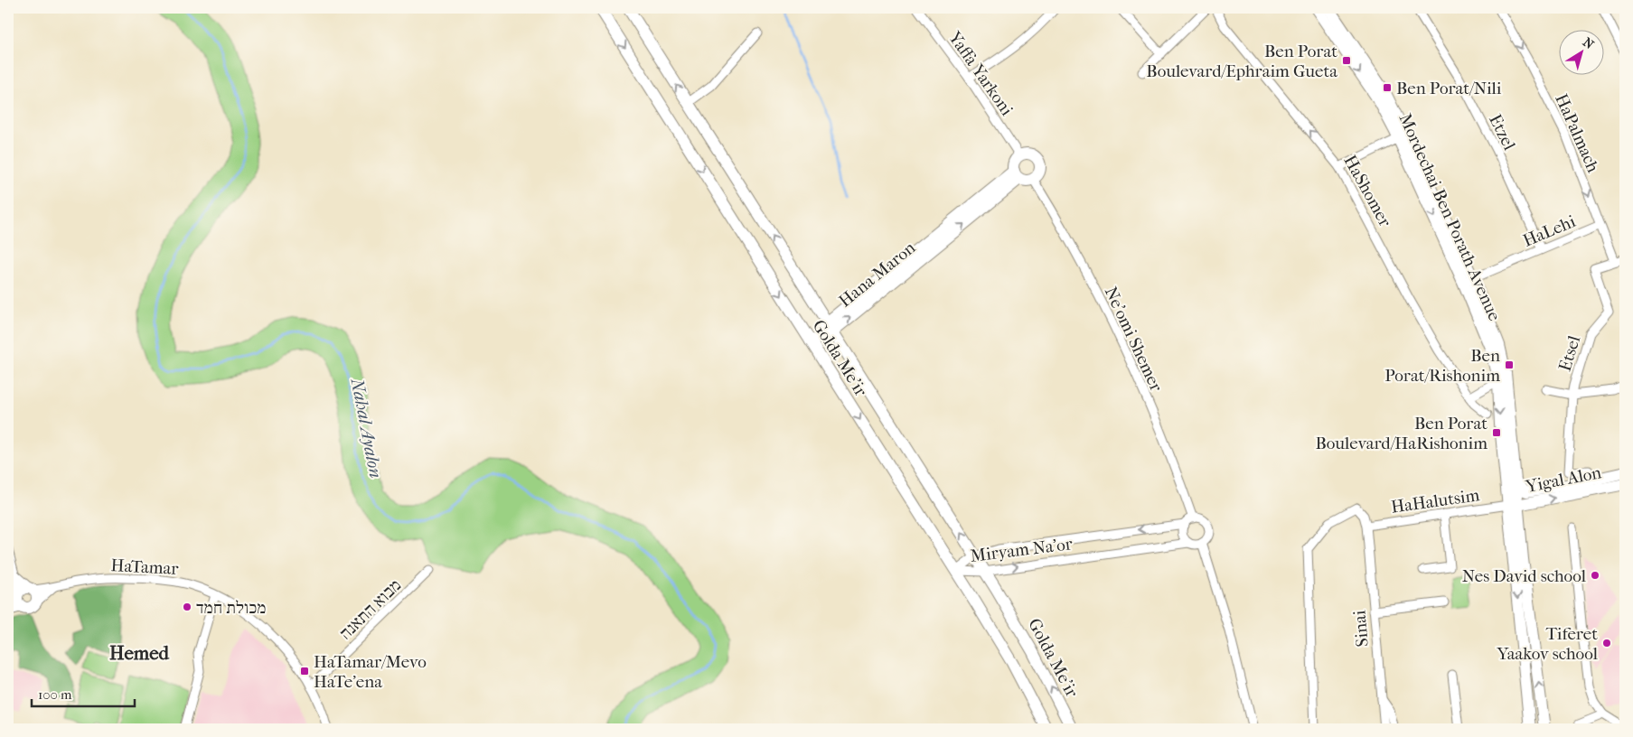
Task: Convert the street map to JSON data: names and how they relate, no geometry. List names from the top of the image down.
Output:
{
  "streets": {
    "street": [
      "Yaffa Yarkoni",
      "Etzel",
      "HaPalmach",
      "HaShomer",
      "Mordechai Ben Porath Avenue",
      "HaLehi",
      "Hana Maron",
      "Ne'omi Shemer",
      "Etsel",
      "Golda Me'ir",
      "Yigal Alon",
      "HaHalutsim",
      "Miryam Na'or",
      "HaTamar",
      "מבוא התאנה",
      "Sinai"
    ]
  },
  "crossings": [
    ["Yaffa Yarkoni", "Hana Maron"],
    ["Yaffa Yarkoni", "Ne'omi Shemer"],
    ["Etzel", "HaLehi"],
    ["HaPalmach", "HaLehi"],
    ["Mordechai Ben Porath Avenue", "HaLehi"],
    ["Mordechai Ben Porath Avenue", "Yigal Alon"],
    ["Mordechai Ben Porath Avenue", "HaHalutsim"],
    ["HaLehi", "Etsel"],
    ["Hana Maron", "Ne'omi Shemer"],
    ["Hana Maron", "Golda Me'ir"],
    ["Ne'omi Shemer", "Miryam Na'or"],
    ["Golda Me'ir", "Miryam Na'or"],
    ["Yigal Alon", "HaHalutsim"],
    ["HaHalutsim", "Sinai"],
    ["HaTamar", "מבוא התאנה"]
  ],
  "one_way": ["HaPalmach", "HaShomer"],
  "districts": ["Hemed"],
  "water": ["Nahal Ayalon"],
  "places": {
    "transit": [
      "Ben Porat Boulevard/Ephraim Gueta",
      "Ben Porat/Nili",
      "Ben Porat/Rishonim",
      "Ben Porat Boulevard/HaRishonim",
      "HaTamar/Mevo HaTe'ena"
    ],
    "other": ["Nes David school", "מכולת חמד", "Tiferet Yaakov school"]
  },
  "scale_bar": "100 m",
  "north": "top right"
}
